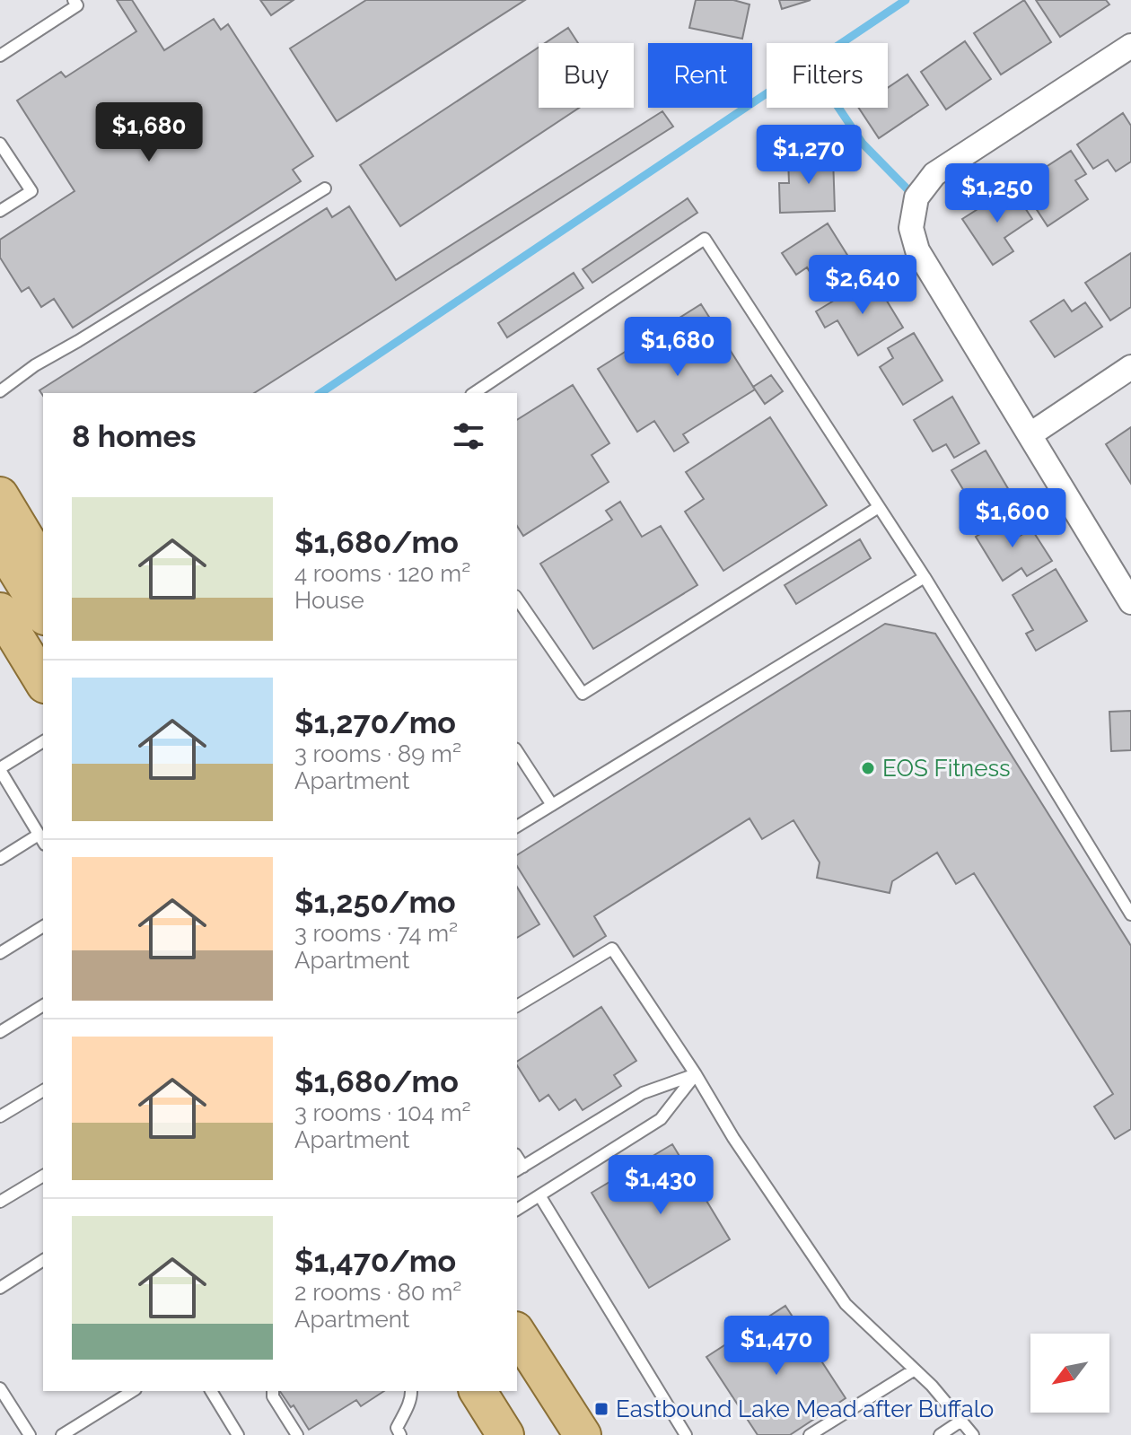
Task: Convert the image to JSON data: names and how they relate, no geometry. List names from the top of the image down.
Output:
{
  "places": {
    "other": ["EOS Fitness"],
    "transit": ["Eastbound Lake Mead after Buffalo"]
  },
  "north": "bottom left",
  "page": {
    "chip": ["Buy", "Rent", "Filters"],
    "price": [
      "$1,680",
      "$1,270",
      "$1,250",
      "$2,640",
      "$1,680",
      "$1,600",
      "$1,430",
      "$1,470"
    ],
    "heading": "8 homes",
    "list": [
      {
        "name": "$1,680/mo",
        "note": "4 rooms · 120 m² · House"
      },
      {
        "name": "$1,270/mo",
        "note": "3 rooms · 89 m² · Apartment"
      },
      {
        "name": "$1,250/mo",
        "note": "3 rooms · 74 m² · Apartment"
      },
      {
        "name": "$1,680/mo",
        "note": "3 rooms · 104 m² · Apartment"
      },
      {
        "name": "$1,470/mo",
        "note": "2 rooms · 80 m² · Apartment"
      }
    ]
  }
}
